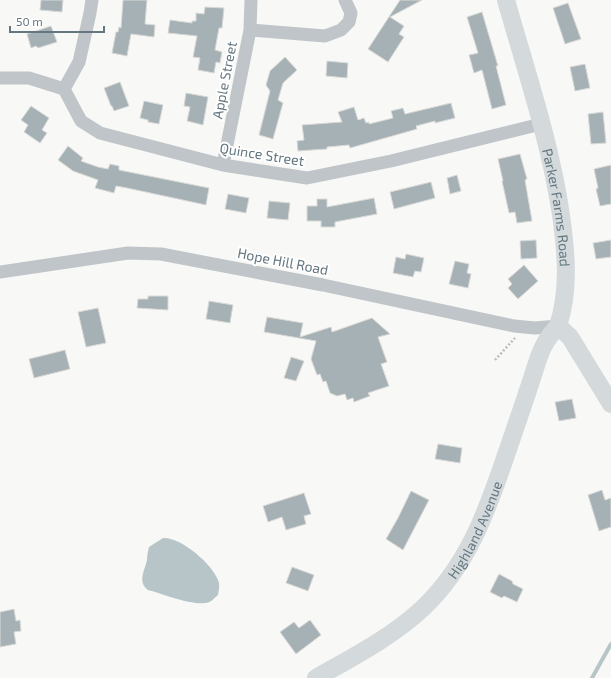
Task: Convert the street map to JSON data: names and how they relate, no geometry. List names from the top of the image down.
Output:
{
  "streets": {
    "street": [
      "Apple Street",
      "Quince Street",
      "Parker Farms Road",
      "Hope Hill Road",
      "Highland Avenue"
    ]
  },
  "crossings": [
    ["Apple Street", "Quince Street"],
    ["Quince Street", "Parker Farms Road"],
    ["Parker Farms Road", "Hope Hill Road"],
    ["Parker Farms Road", "Highland Avenue"],
    ["Hope Hill Road", "Highland Avenue"]
  ],
  "scale_bar": "50 m"
}
